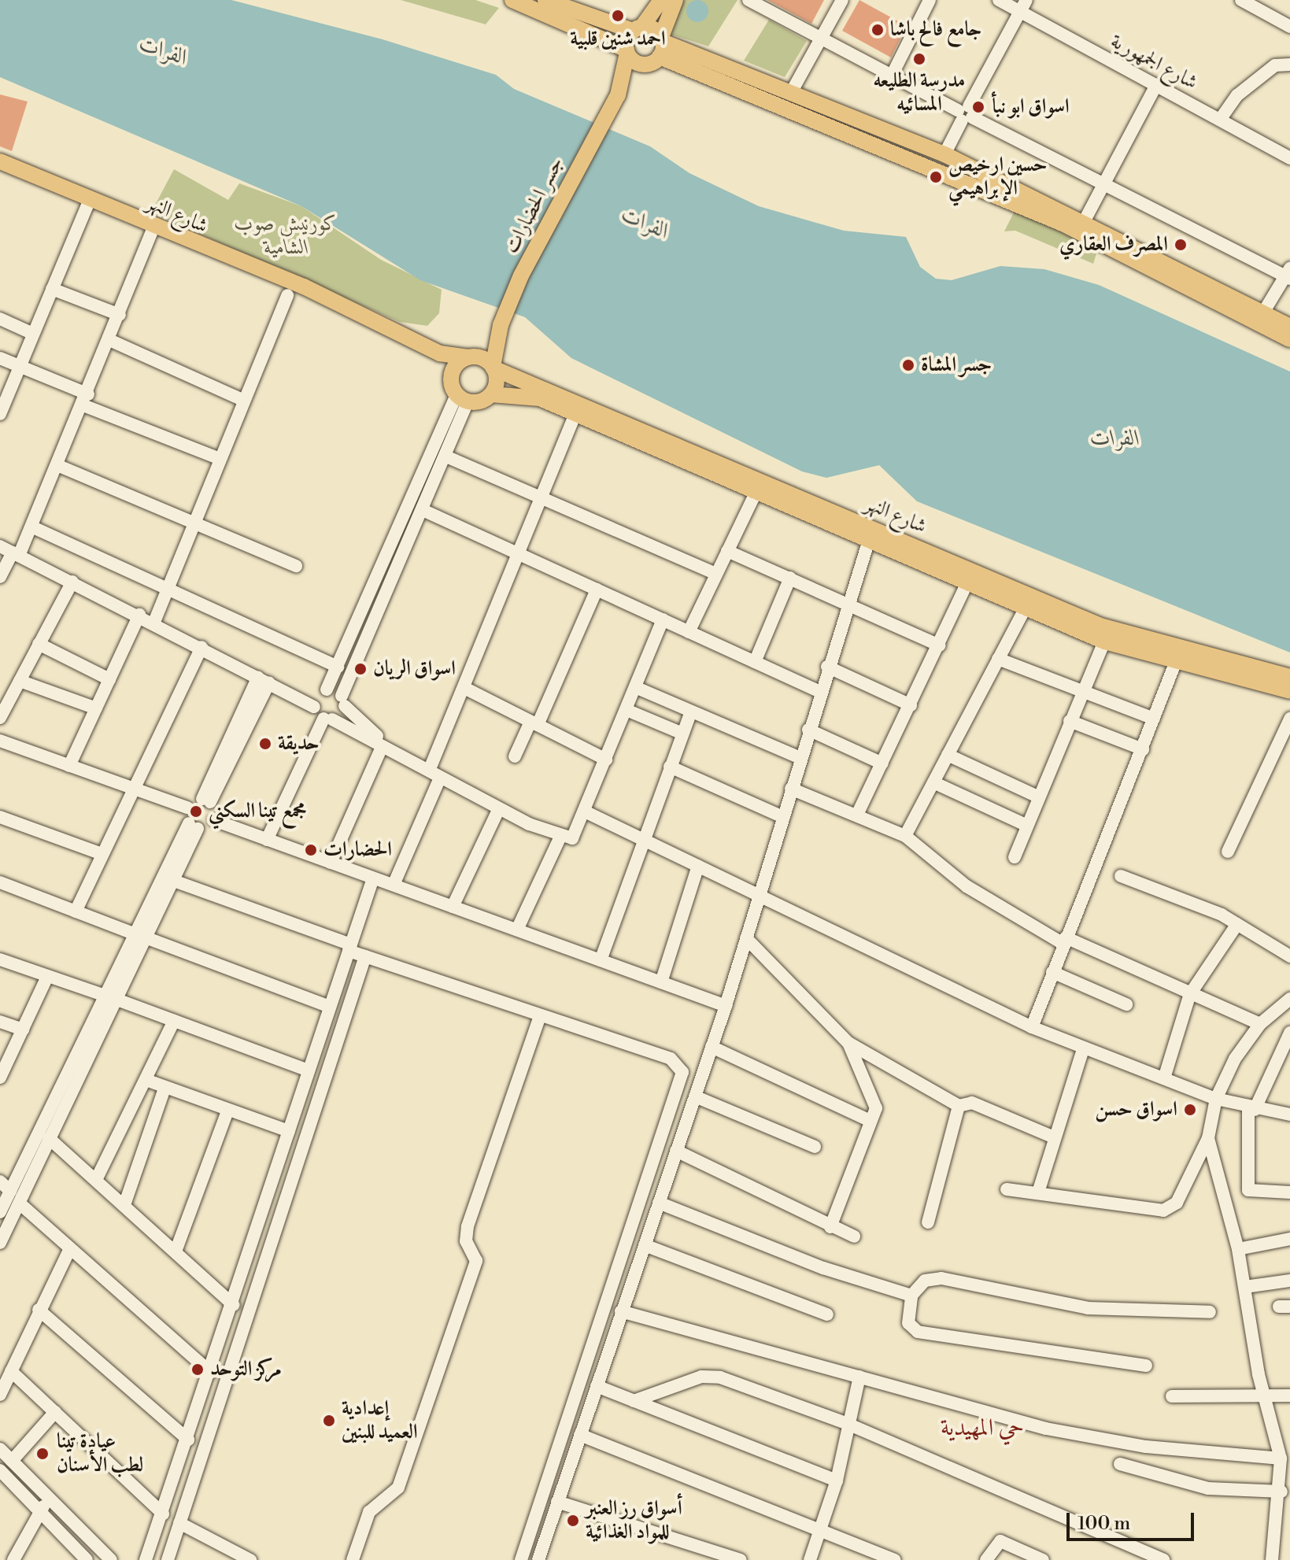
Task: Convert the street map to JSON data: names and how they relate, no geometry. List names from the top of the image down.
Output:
{
  "streets": {
    "main road": ["جسر الحضارات", "شارع النهر"],
    "street": ["شارع الجمهورية"]
  },
  "districts": ["حي المهيدية"],
  "water": ["الفرات"],
  "parks": ["كورنيش صوب الشامية"],
  "places": [
    "احمد شنين قلبية",
    "جامع فالح باشا",
    "مدرسة الطليعه المسائيه",
    "اسواق ابو نبأ",
    "حسين ارخيص الإبراهيمي",
    "المصرف العقاري",
    "جسر المشاة",
    "اسواق الريان",
    "حديقة",
    "مجمع تينا السكني",
    "الحضارات",
    "اسواق حسن",
    "مركز التوحد",
    "إعدادية العميد للبنين",
    "عيادة تينا لطب الأسنان",
    "أسواق رز العنبر للمواد الغذائية"
  ],
  "scale_bar": "100 m"
}
